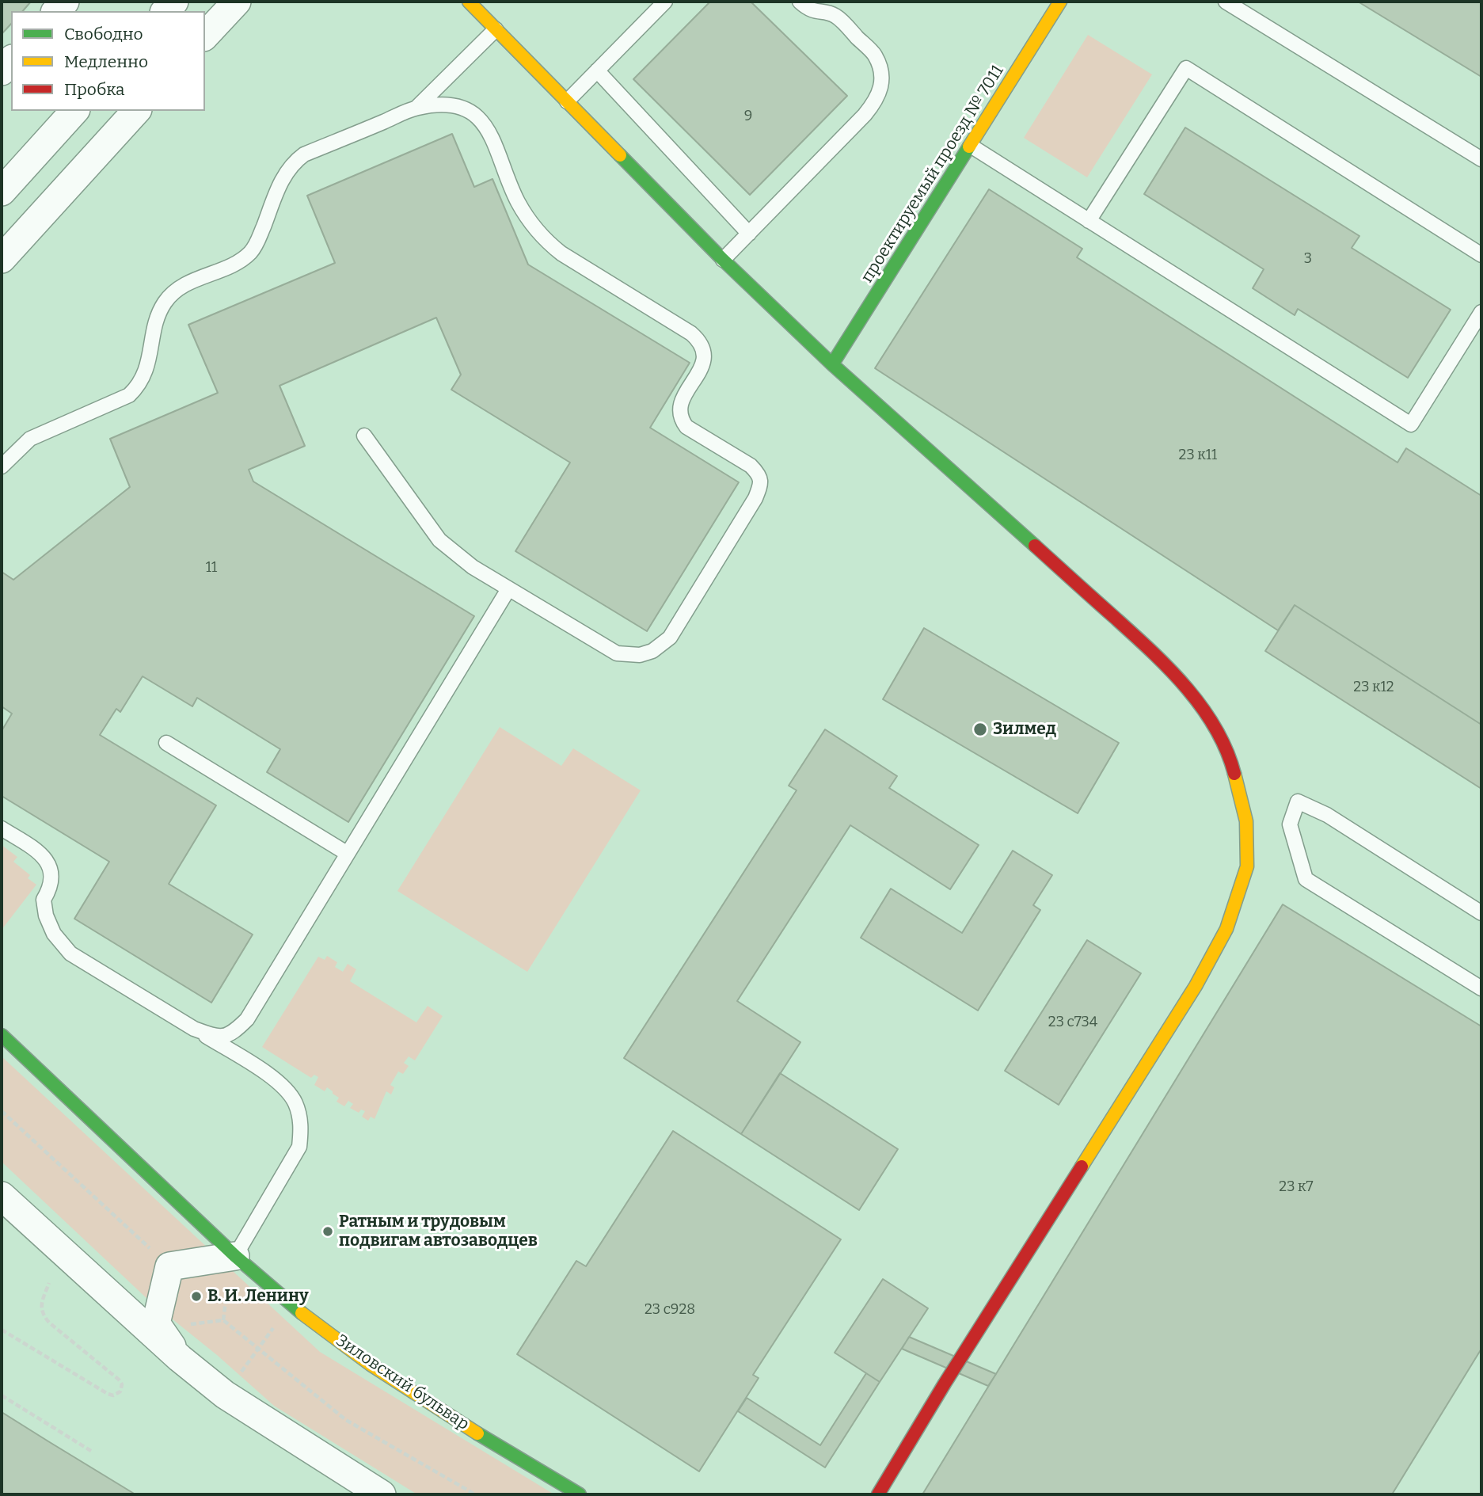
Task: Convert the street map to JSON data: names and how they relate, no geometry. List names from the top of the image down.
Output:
{
  "streets": {
    "street": ["проектируемый проезд № 7011", "Зиловский бульвар"]
  },
  "places": ["Зилмед", "Ратным и трудовым подвигам автозаводцев", "В. И. Ленину"],
  "house_numbers": [
    "9",
    "3",
    "23 к11",
    "11",
    "23 к12",
    "23 с734",
    "23 к7",
    "23 с928"
  ],
  "legend": ["Свободно", "Медленно", "Пробка"]
}
